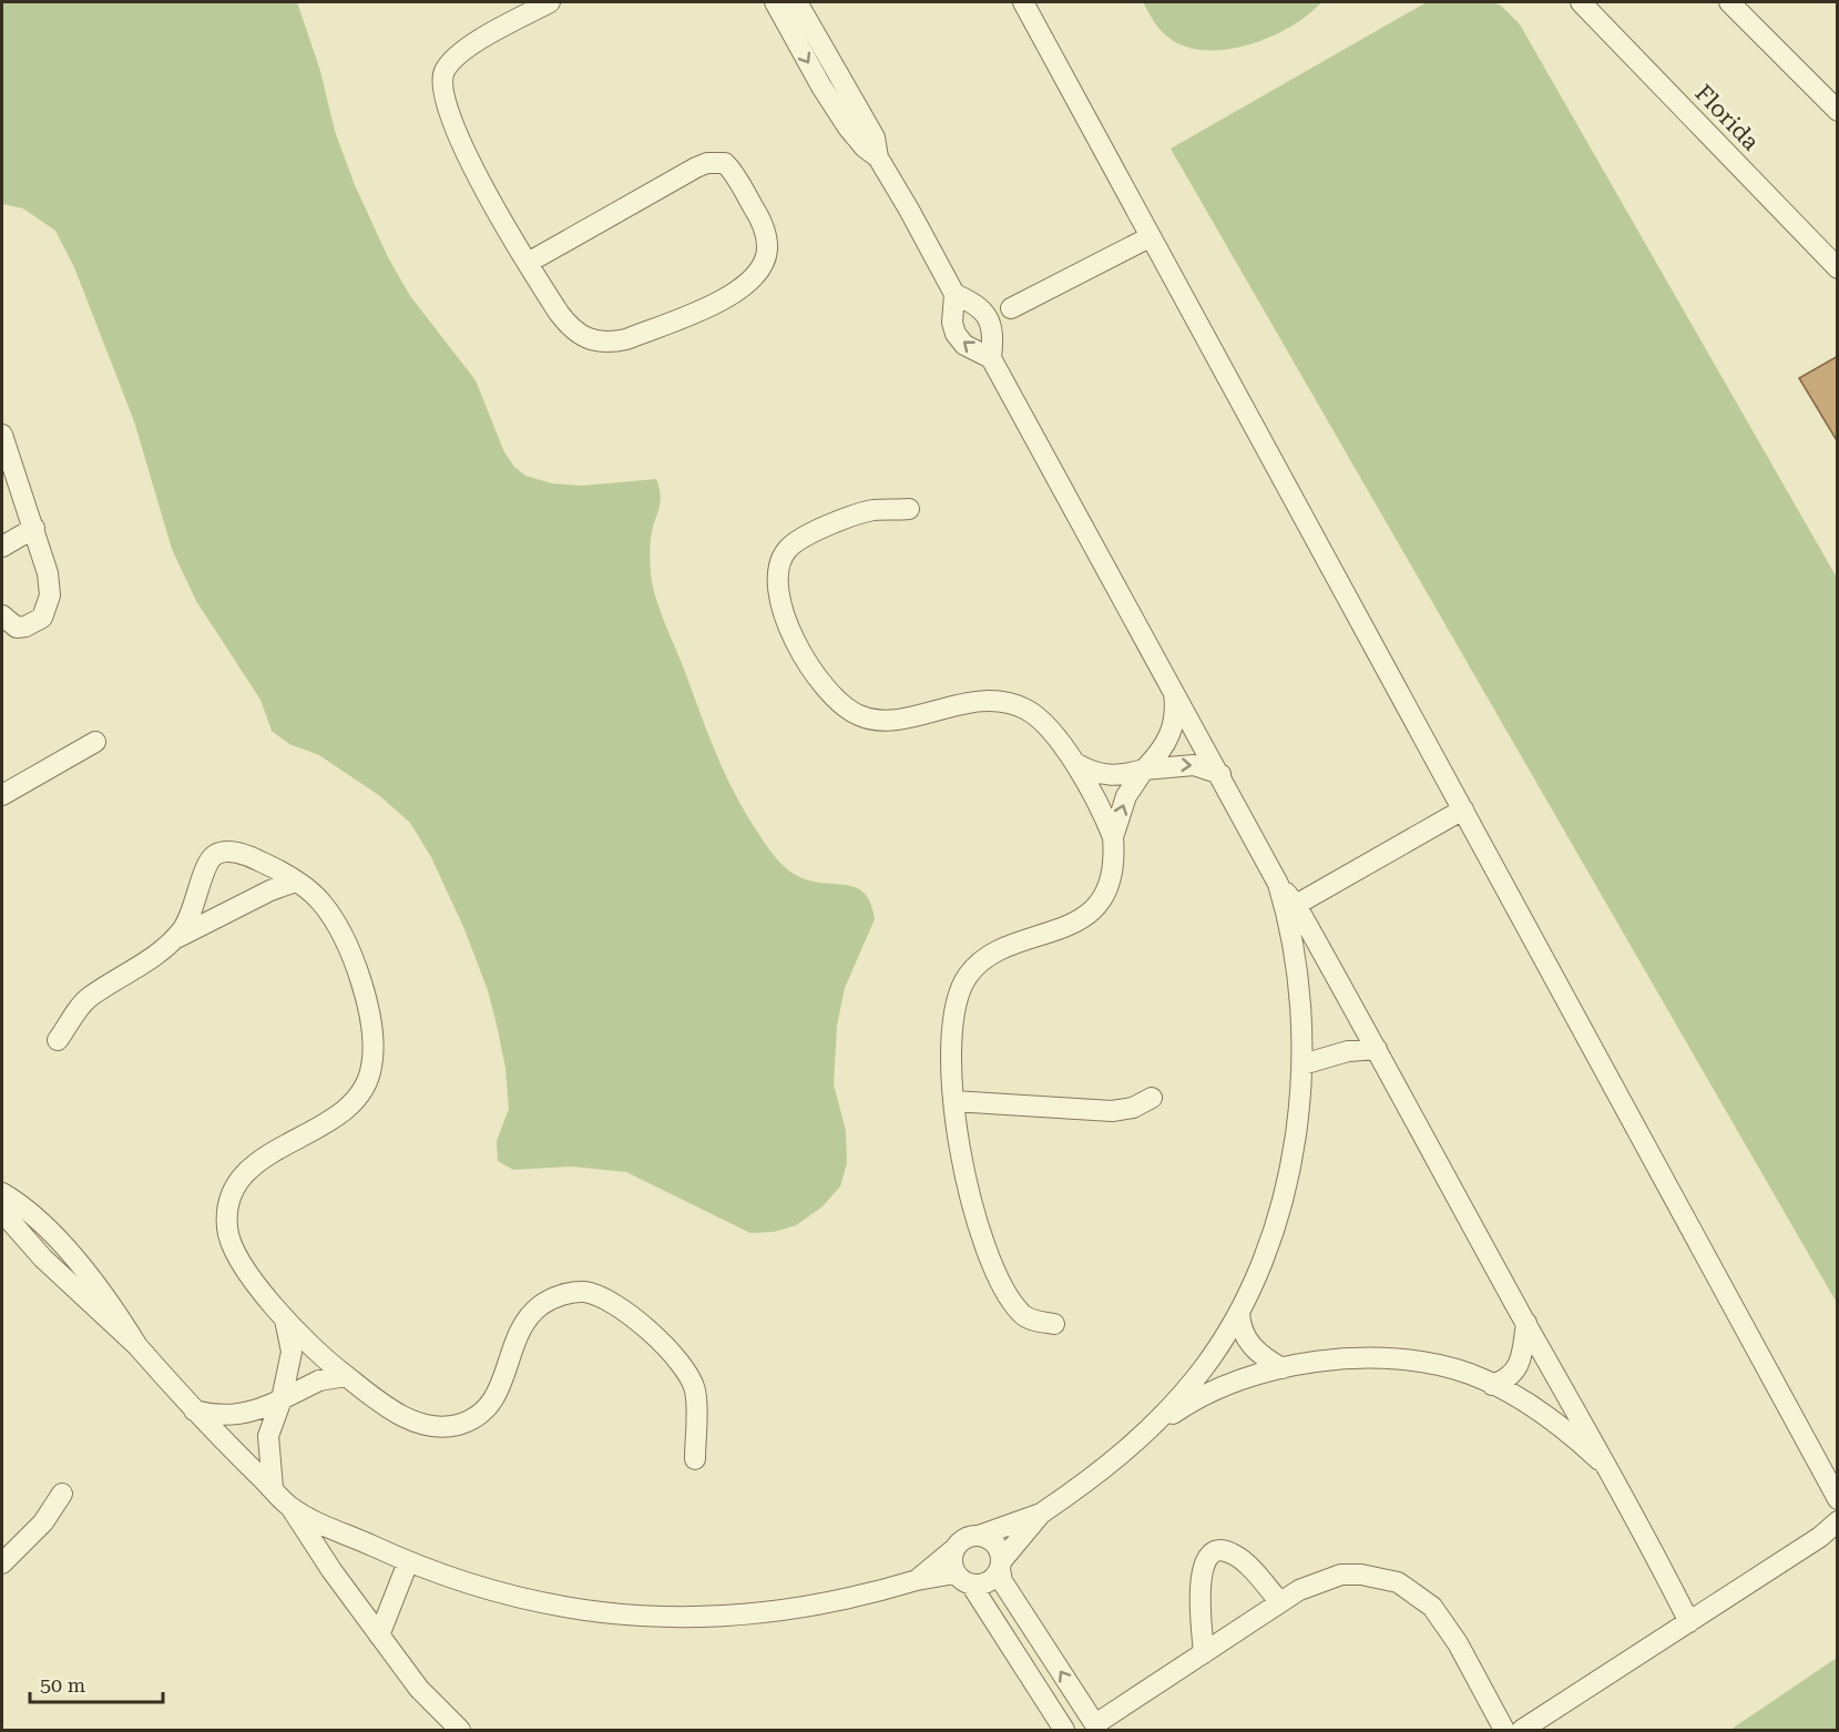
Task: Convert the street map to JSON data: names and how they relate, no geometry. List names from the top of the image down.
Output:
{
  "streets": {
    "street": ["Florida"]
  },
  "scale_bar": "50 m"
}
